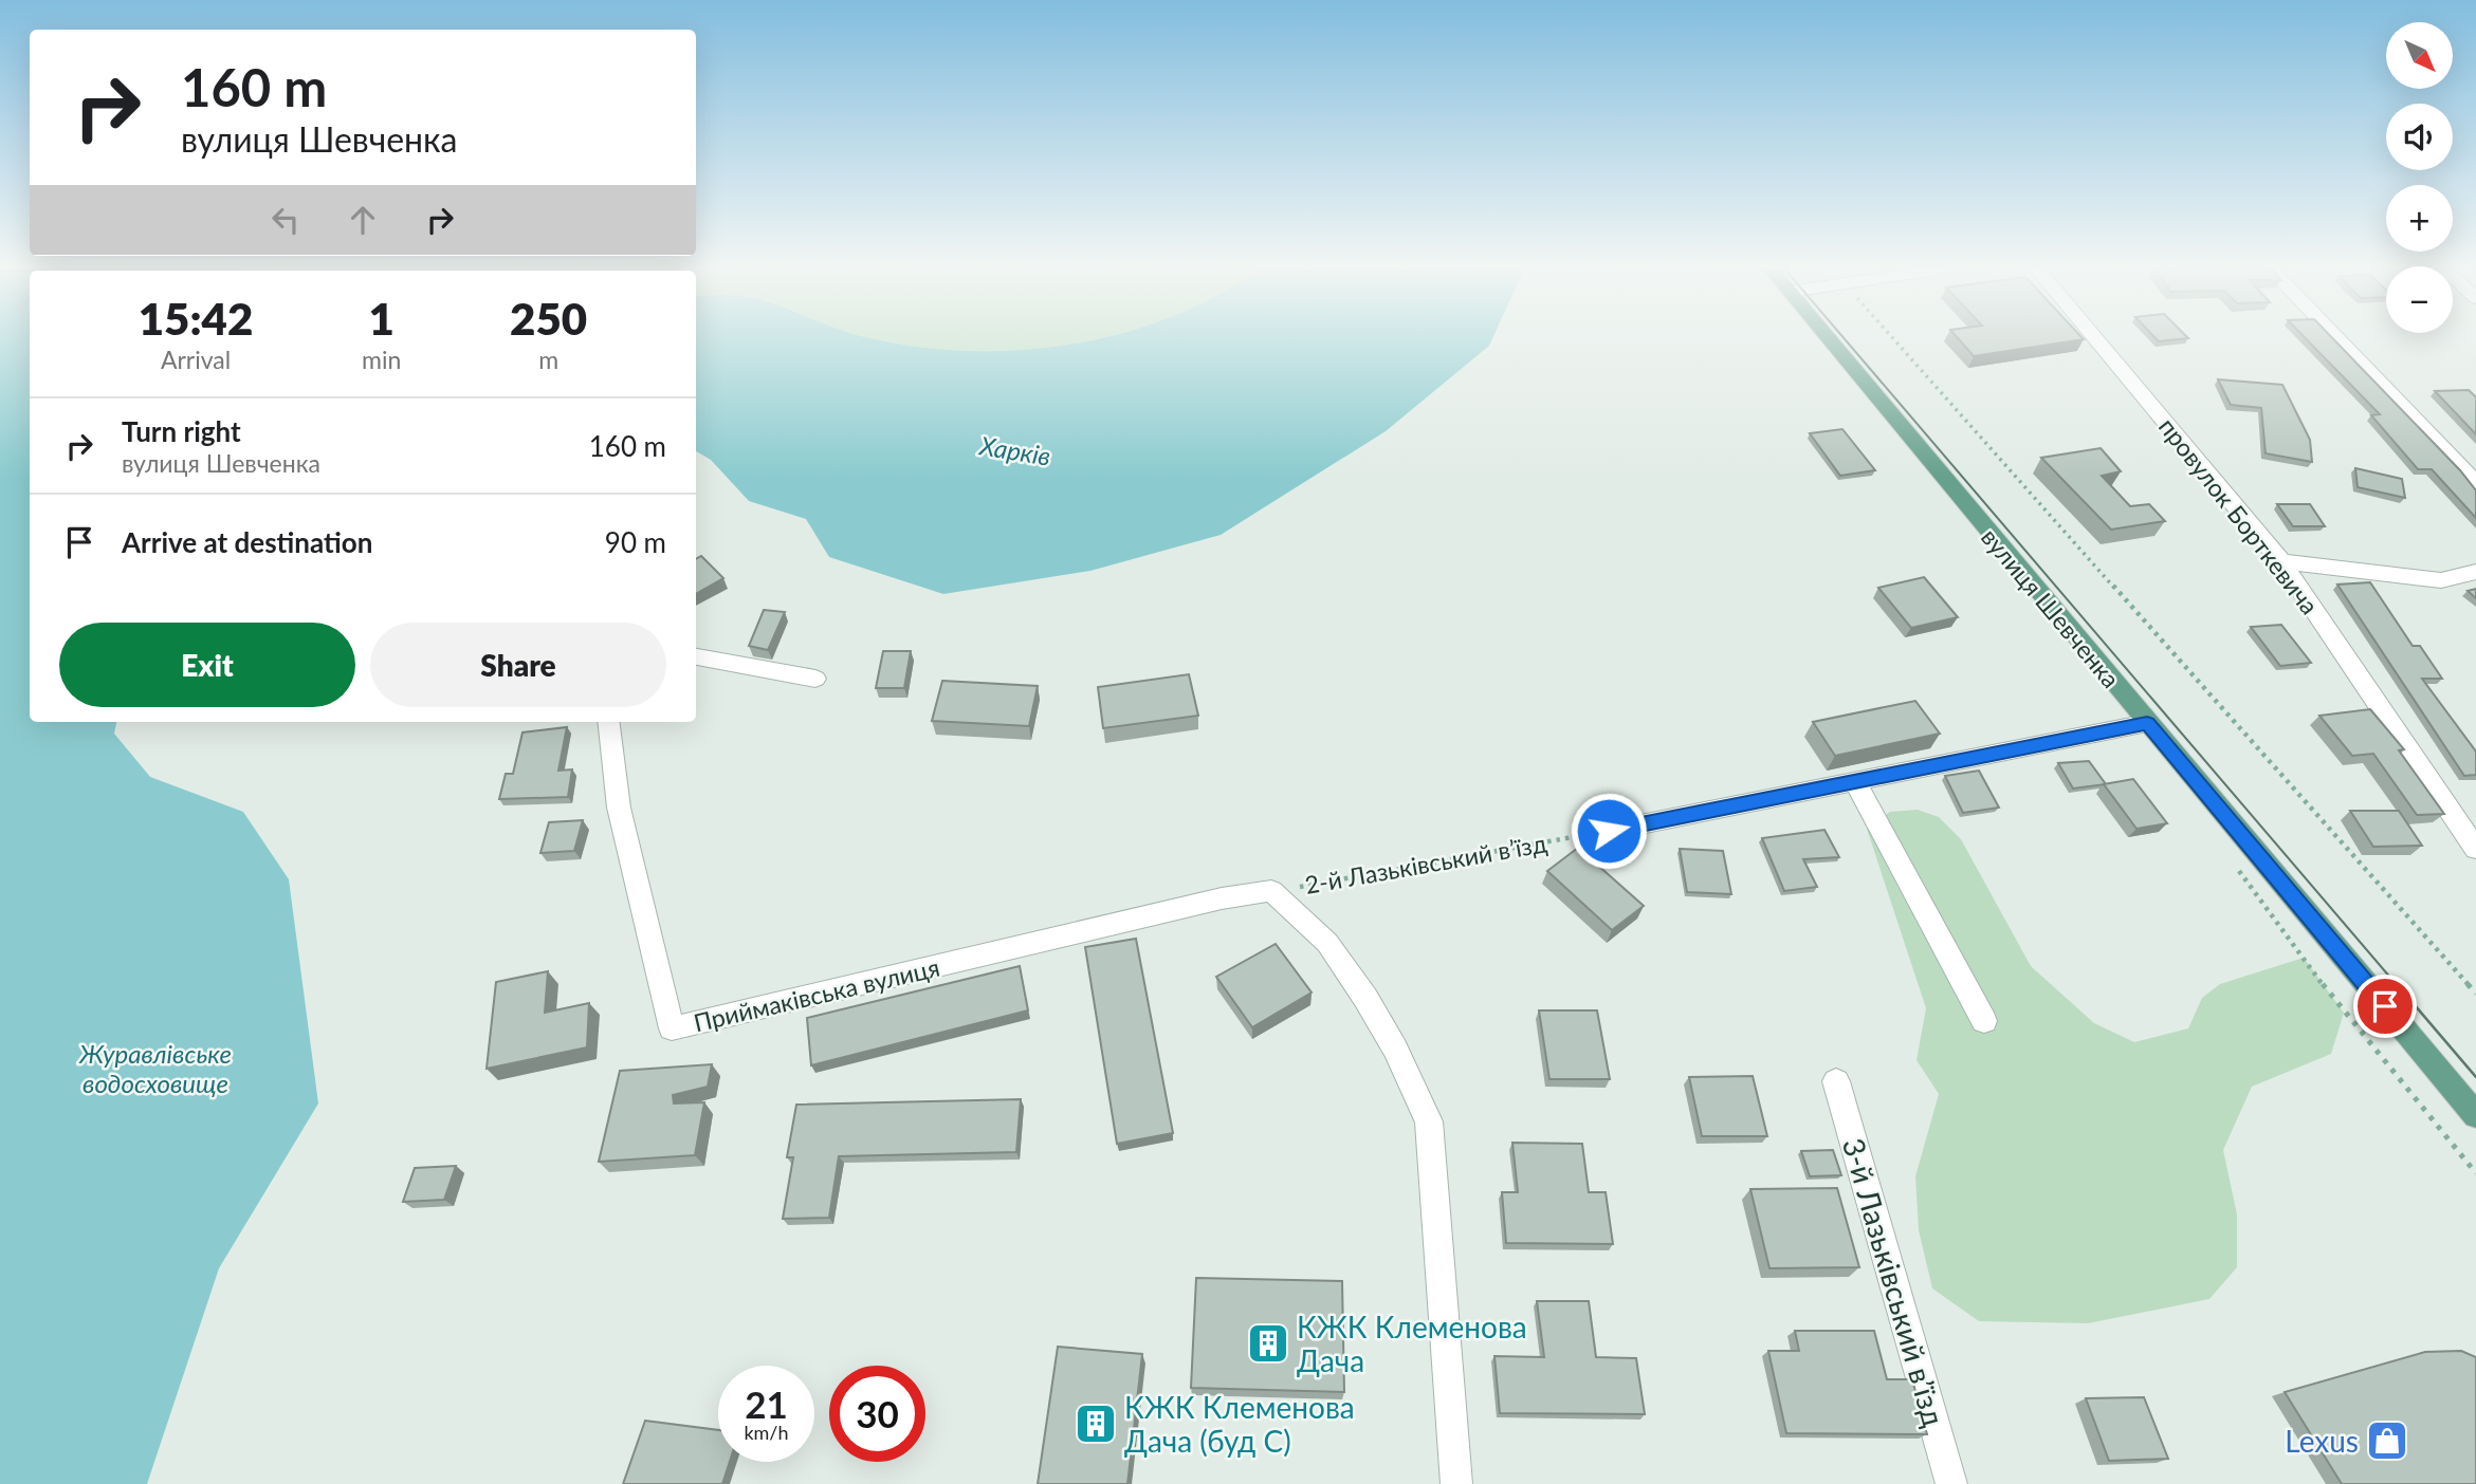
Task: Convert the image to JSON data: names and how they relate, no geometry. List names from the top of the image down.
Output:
{
  "streets": {
    "main road": ["вулиця Шевченка"],
    "street": ["провулок Борткевича", "Приймаківська вулиця", "3-й Лазьківський в’їзд"],
    "path": ["2-й Лазьківський в’їзд"]
  },
  "crossings": [
    ["2-й Лазьківський в’їзд", "Приймаківська вулиця"]
  ],
  "water": ["Харків", "Журавлівське водосховище"],
  "places": {
    "building": ["КЖК Клеменова Дача", "КЖК Клеменова Дача (буд С)"],
    "shop": ["Lexus"]
  },
  "north": "bottom right",
  "page": {
    "map_buttons": ["+", "−"],
    "turn": ["160 m", "вулиця Шевченка"],
    "eta": [
      "15:42",
      "Arrival",
      "1",
      "min",
      "250",
      "m"
    ],
    "list": [
      {
        "name": "Turn right",
        "note": "вулиця Шевченка",
        "value": "160 m"
      },
      {
        "name": "Arrive at destination",
        "value": "90 m"
      }
    ],
    "buttons": ["Exit", "Share"],
    "speed": "21 km/h",
    "limit": "30"
  }
}
